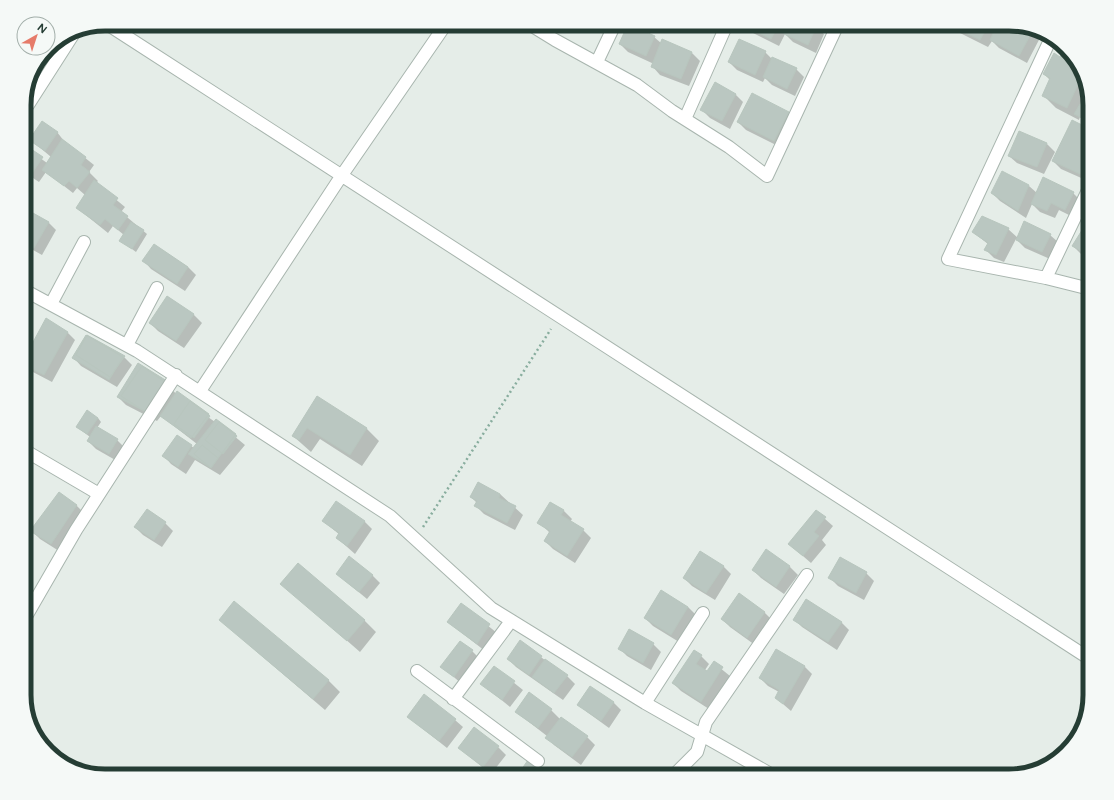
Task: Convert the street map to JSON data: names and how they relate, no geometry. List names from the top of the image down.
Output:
{
  "north": "top right"
}
